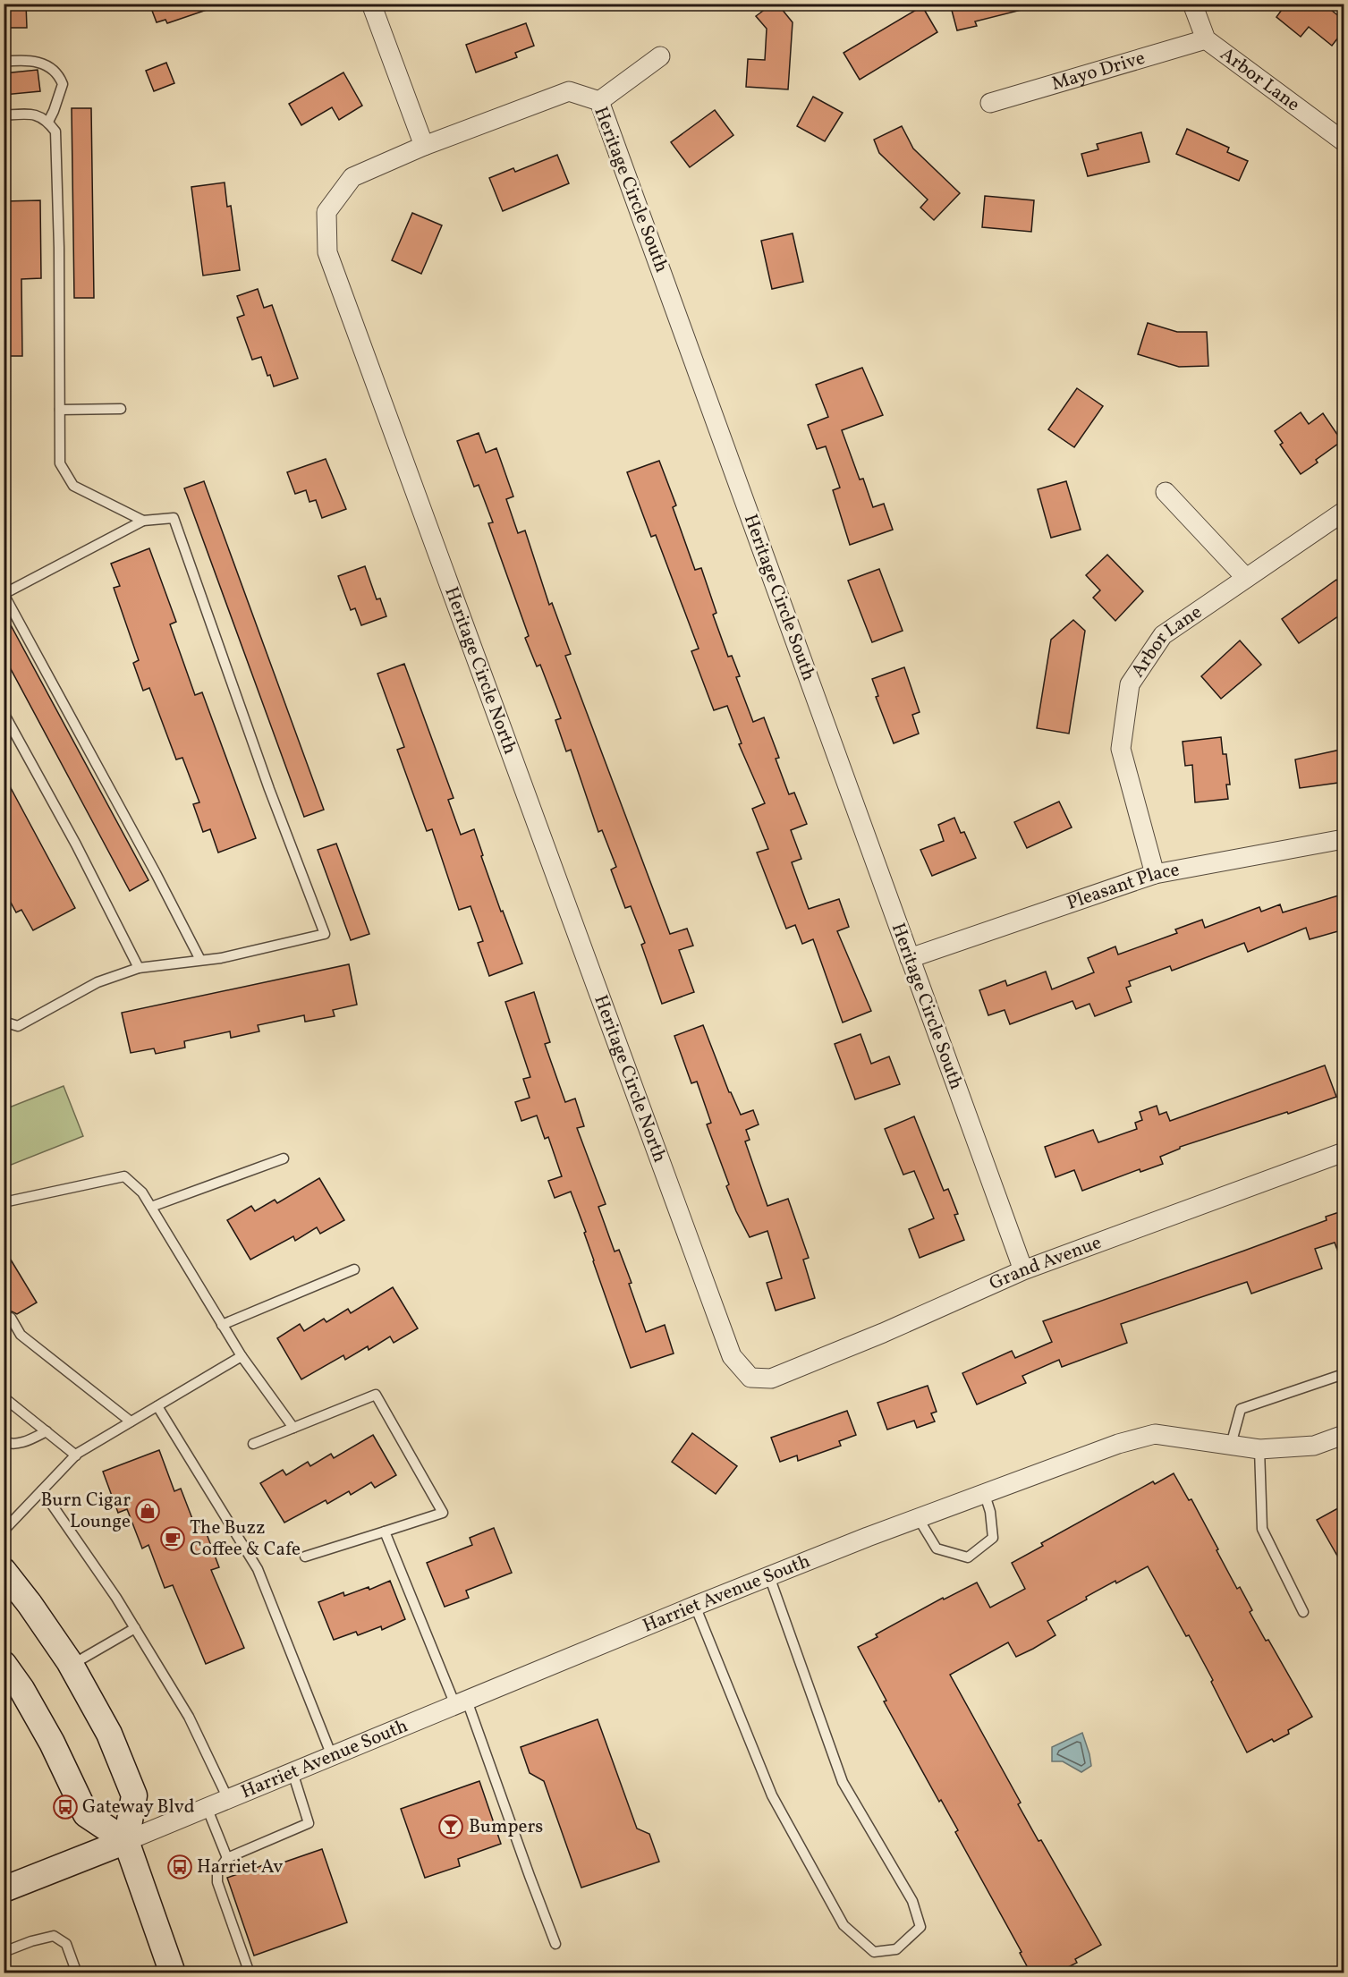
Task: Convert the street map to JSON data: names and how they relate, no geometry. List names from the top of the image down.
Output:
{
  "streets": {
    "street": [
      "Mayo Drive",
      "Arbor Lane",
      "Heritage Circle South",
      "Heritage Circle North",
      "Pleasant Place",
      "Grand Avenue",
      "Harriet Avenue South"
    ]
  },
  "crossings": [
    ["Mayo Drive", "Arbor Lane"],
    ["Arbor Lane", "Pleasant Place"],
    ["Heritage Circle South", "Heritage Circle North"],
    ["Heritage Circle South", "Pleasant Place"],
    ["Heritage Circle South", "Grand Avenue"],
    ["Heritage Circle North", "Grand Avenue"]
  ],
  "places": {
    "shop": ["Burn Cigar Lounge"],
    "cafe": ["The Buzz Coffee & Cafe"],
    "bus stop": ["Gateway Blvd", "Harriet Av"],
    "bar": ["Bumpers"]
  }
}
